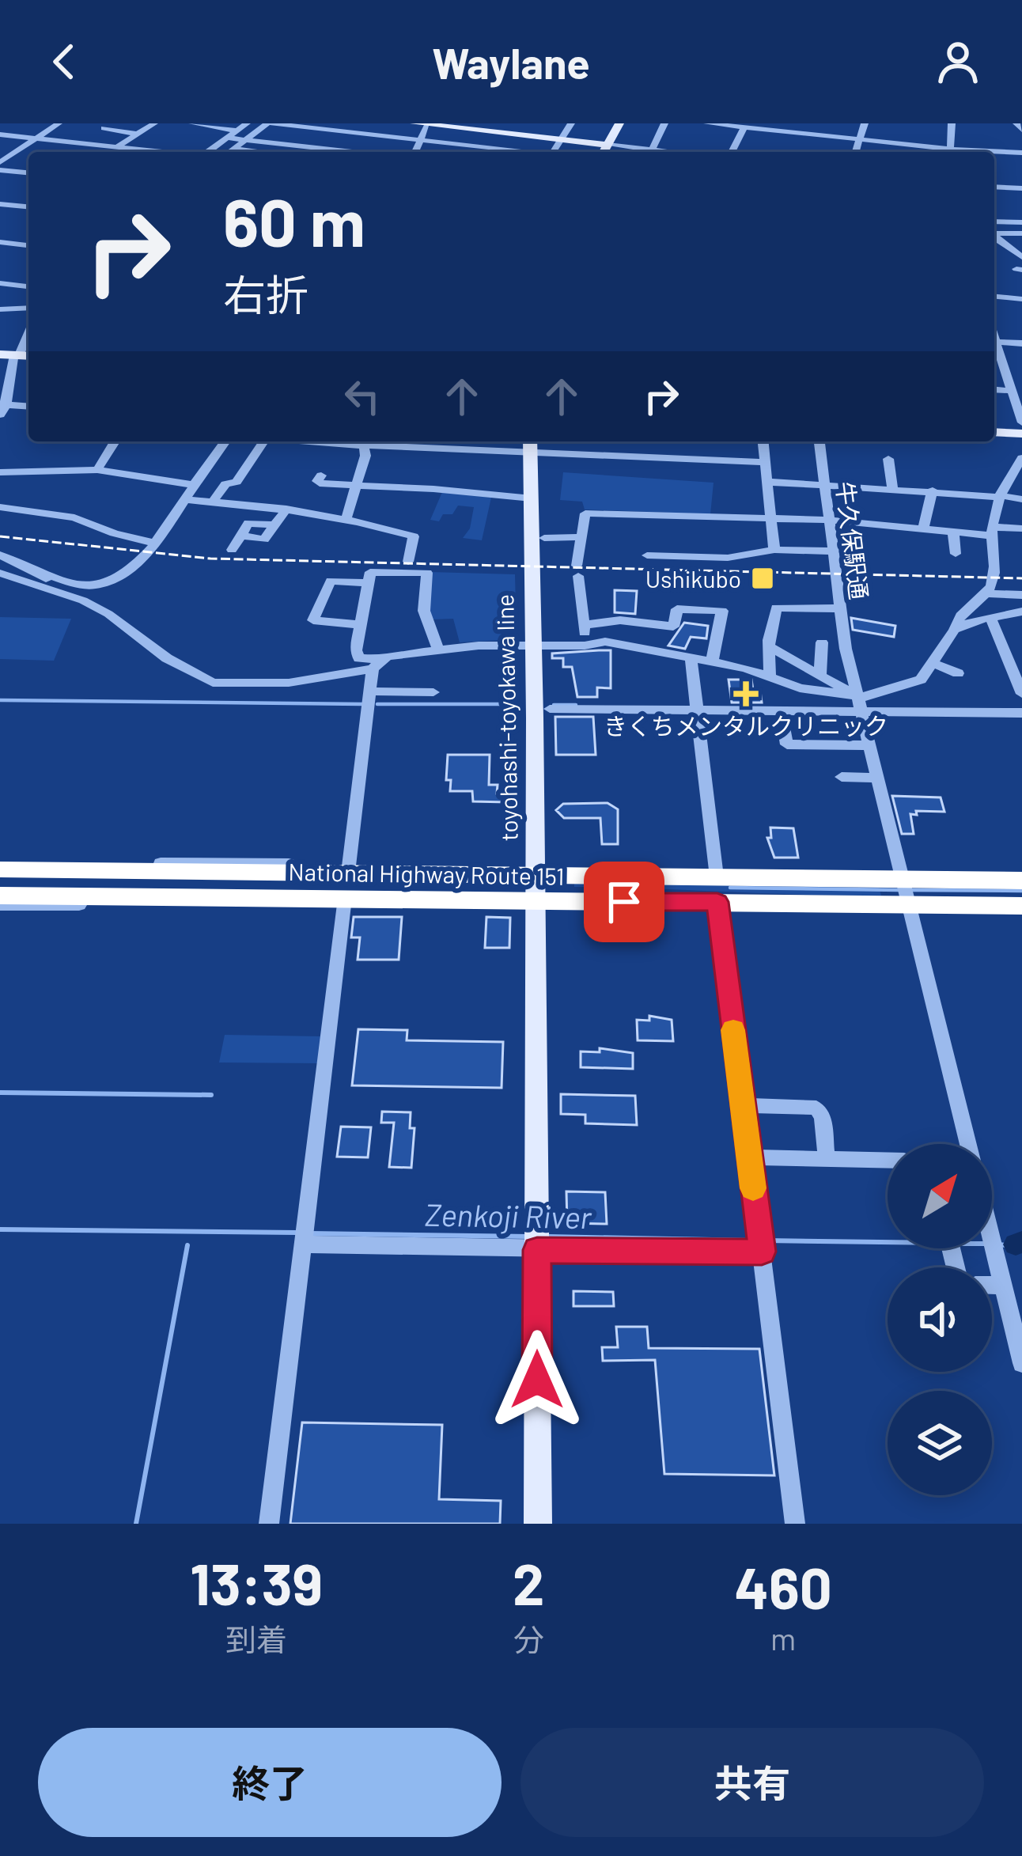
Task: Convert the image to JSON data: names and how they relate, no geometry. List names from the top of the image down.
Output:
{
  "streets": {
    "highway": ["National Highway Route 151"],
    "main road": ["toyohashi-toyokawa line"],
    "street": ["牛久保駅通"]
  },
  "crossings": [
    ["牛久保駅通", "National Highway Route 151"],
    ["toyohashi-toyokawa line", "National Highway Route 151"]
  ],
  "water": ["Zenkoji River"],
  "places": {
    "transit": ["Ushikubo"],
    "health": ["きくちメンタルクリニック"]
  },
  "north": "top right",
  "page": {
    "header": "Waylane",
    "turn": ["60 m", "右折"],
    "eta": [
      "13:39",
      "到着",
      "2",
      "分",
      "460",
      "m"
    ],
    "buttons": ["終了", "共有"]
  }
}
